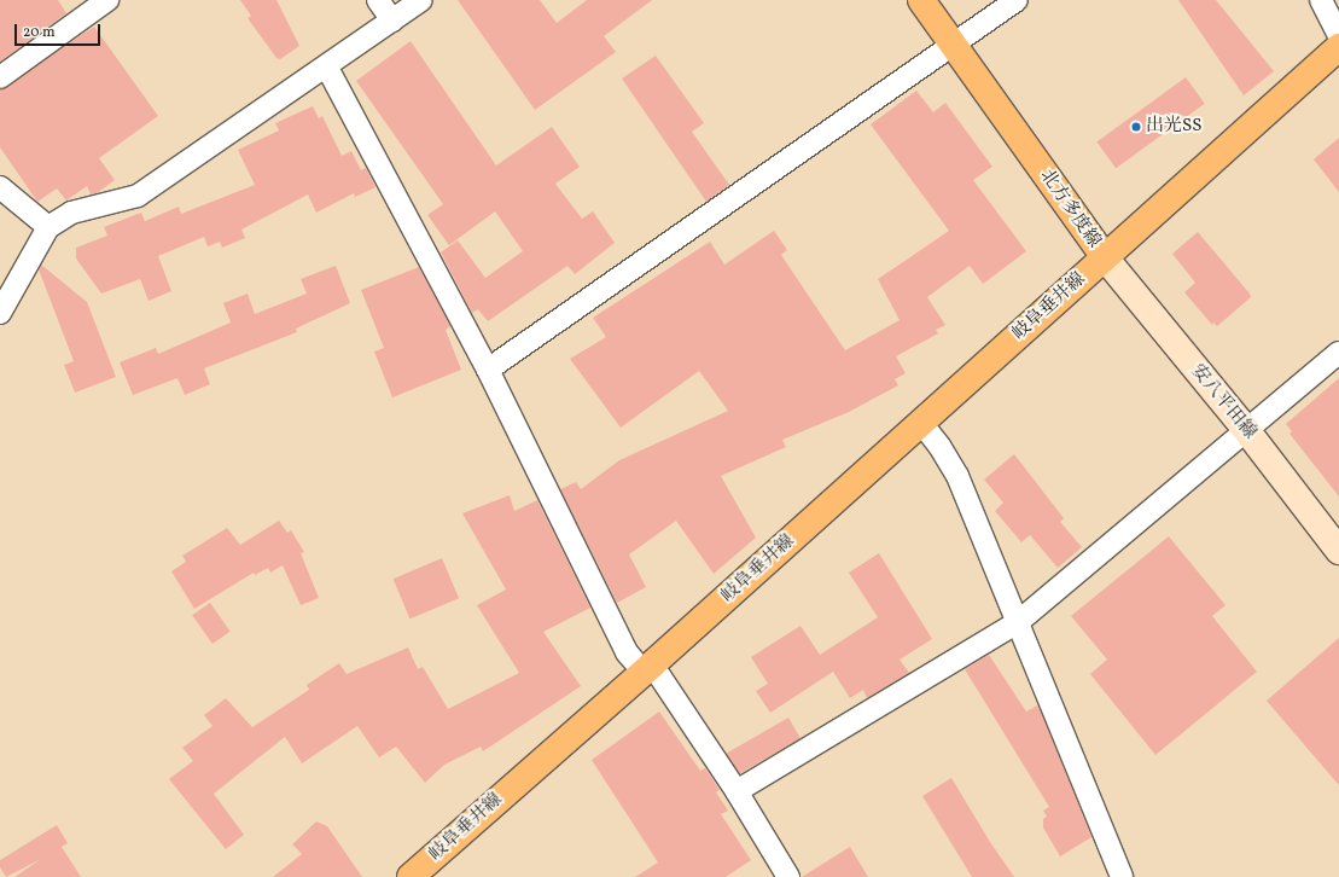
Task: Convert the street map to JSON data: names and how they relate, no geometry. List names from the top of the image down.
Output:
{
  "streets": {
    "main road": ["北方多度線", "岐阜垂井線", "安八平田線"]
  },
  "crossings": [
    ["北方多度線", "岐阜垂井線"],
    ["北方多度線", "安八平田線"],
    ["岐阜垂井線", "安八平田線"]
  ],
  "places": ["出光SS"],
  "scale_bar": "20 m"
}
